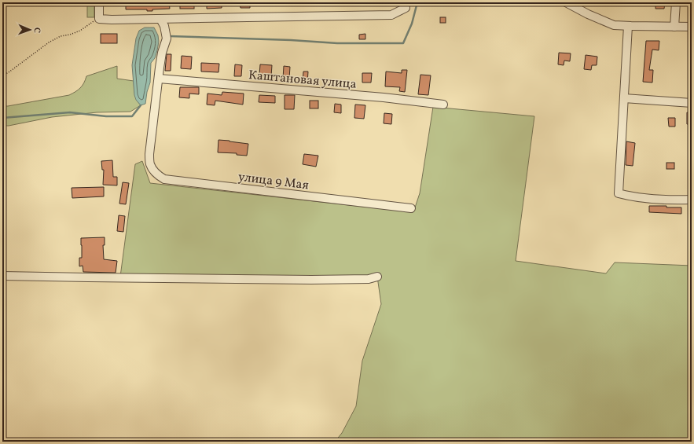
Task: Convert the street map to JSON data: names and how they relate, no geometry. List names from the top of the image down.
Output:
{
  "streets": {
    "street": ["Каштановая улица", "улица 9 Мая"]
  },
  "crossings": [
    ["Каштановая улица", "улица 9 Мая"]
  ],
  "north": "right"
}
